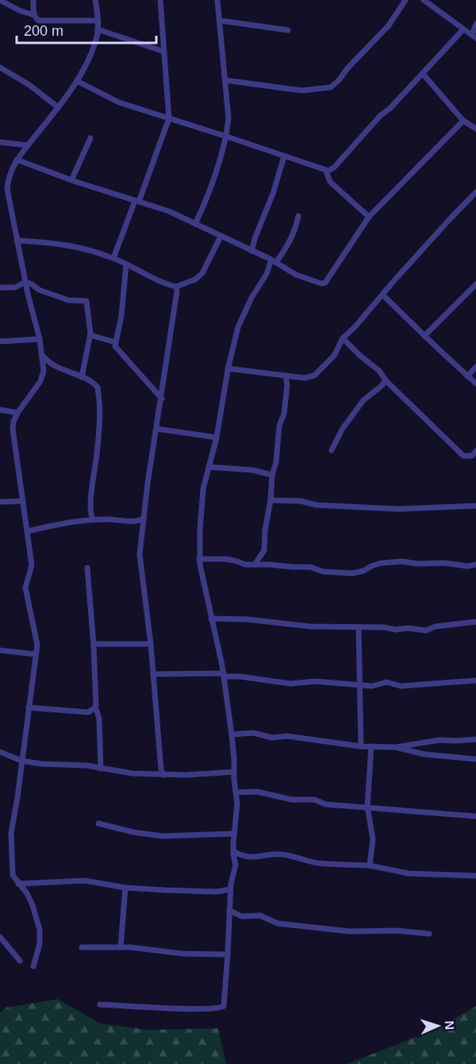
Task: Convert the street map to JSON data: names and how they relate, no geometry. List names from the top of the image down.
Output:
{
  "scale_bar": "200 m",
  "north": "right"
}
